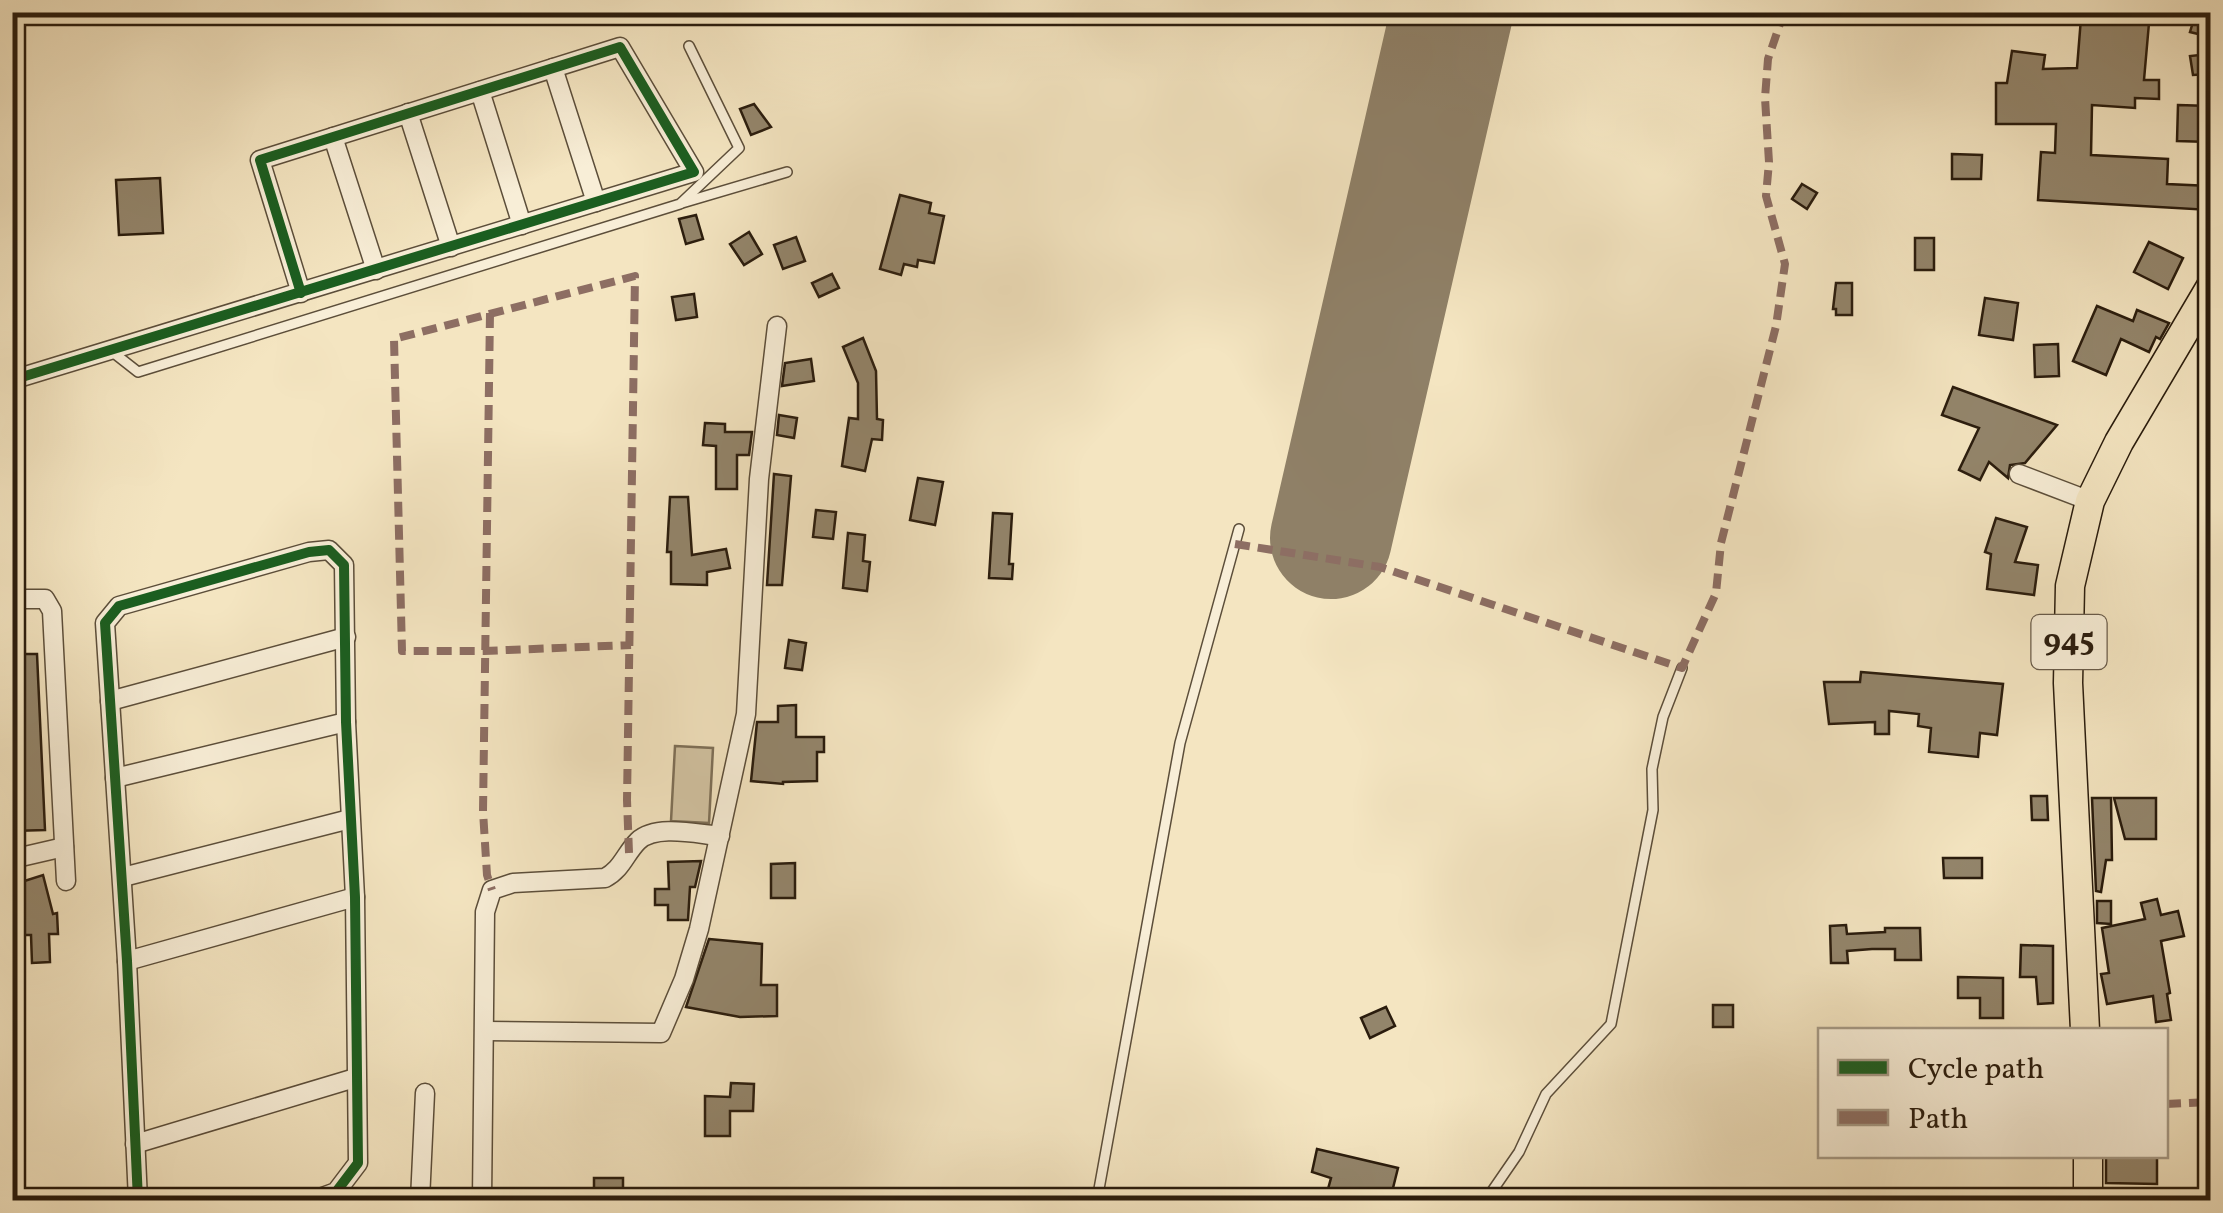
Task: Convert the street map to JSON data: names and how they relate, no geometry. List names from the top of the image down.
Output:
{
  "streets": {
    "main road": ["945"]
  },
  "legend": ["Cycle path", "Path"]
}
